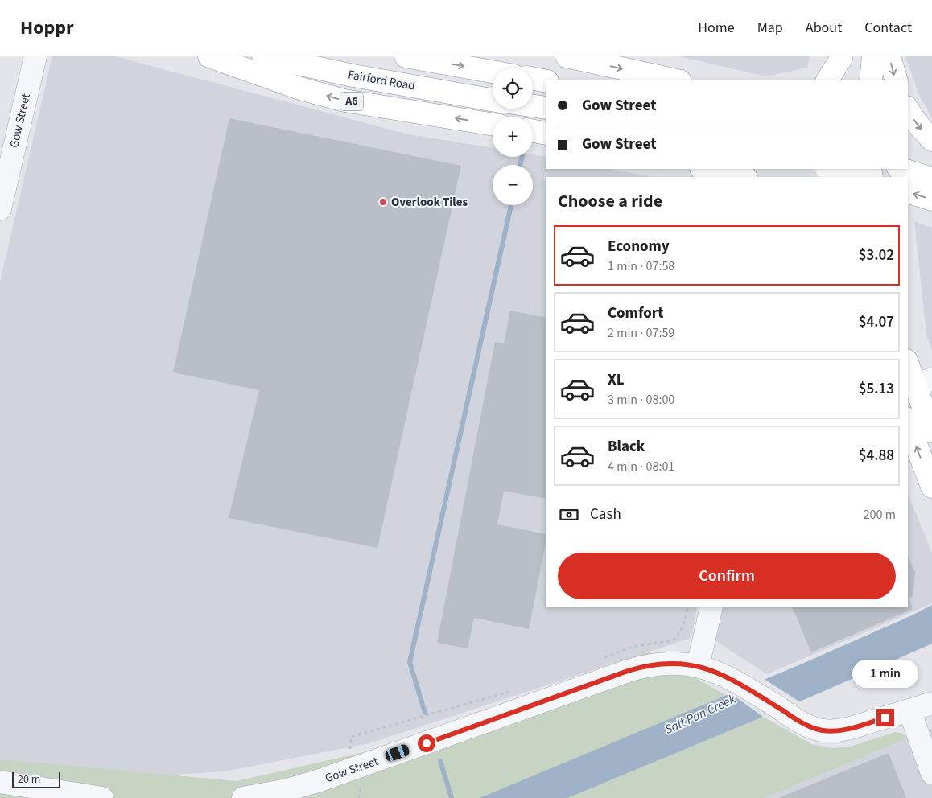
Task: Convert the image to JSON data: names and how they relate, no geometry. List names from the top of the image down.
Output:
{
  "streets": {
    "highway": ["Fairford Road", "A6"],
    "street": ["Gow Street"]
  },
  "water": ["Salt Pan Creek"],
  "places": ["Overlook Tiles"],
  "scale_bar": "20 m",
  "page": {
    "header": "Hoppr",
    "nav": [
      "Home",
      "Map",
      "About",
      "Contact"
    ],
    "map_buttons": ["+", "−"],
    "banner": ["Gow Street", "Gow Street"],
    "heading": "Choose a ride",
    "list": [
      {
        "name": "Economy",
        "note": "1 min · 07:58",
        "value": "$3.02"
      },
      {
        "name": "Comfort",
        "note": "2 min · 07:59",
        "value": "$4.07"
      },
      {
        "name": "XL",
        "note": "3 min · 08:00",
        "value": "$5.13"
      },
      {
        "name": "Black",
        "note": "4 min · 08:01",
        "value": "$4.88"
      }
    ],
    "pay": ["Cash", "200 m"],
    "buttons": "Confirm",
    "bubble": "1 min",
    "scale": "20 m"
  }
}
